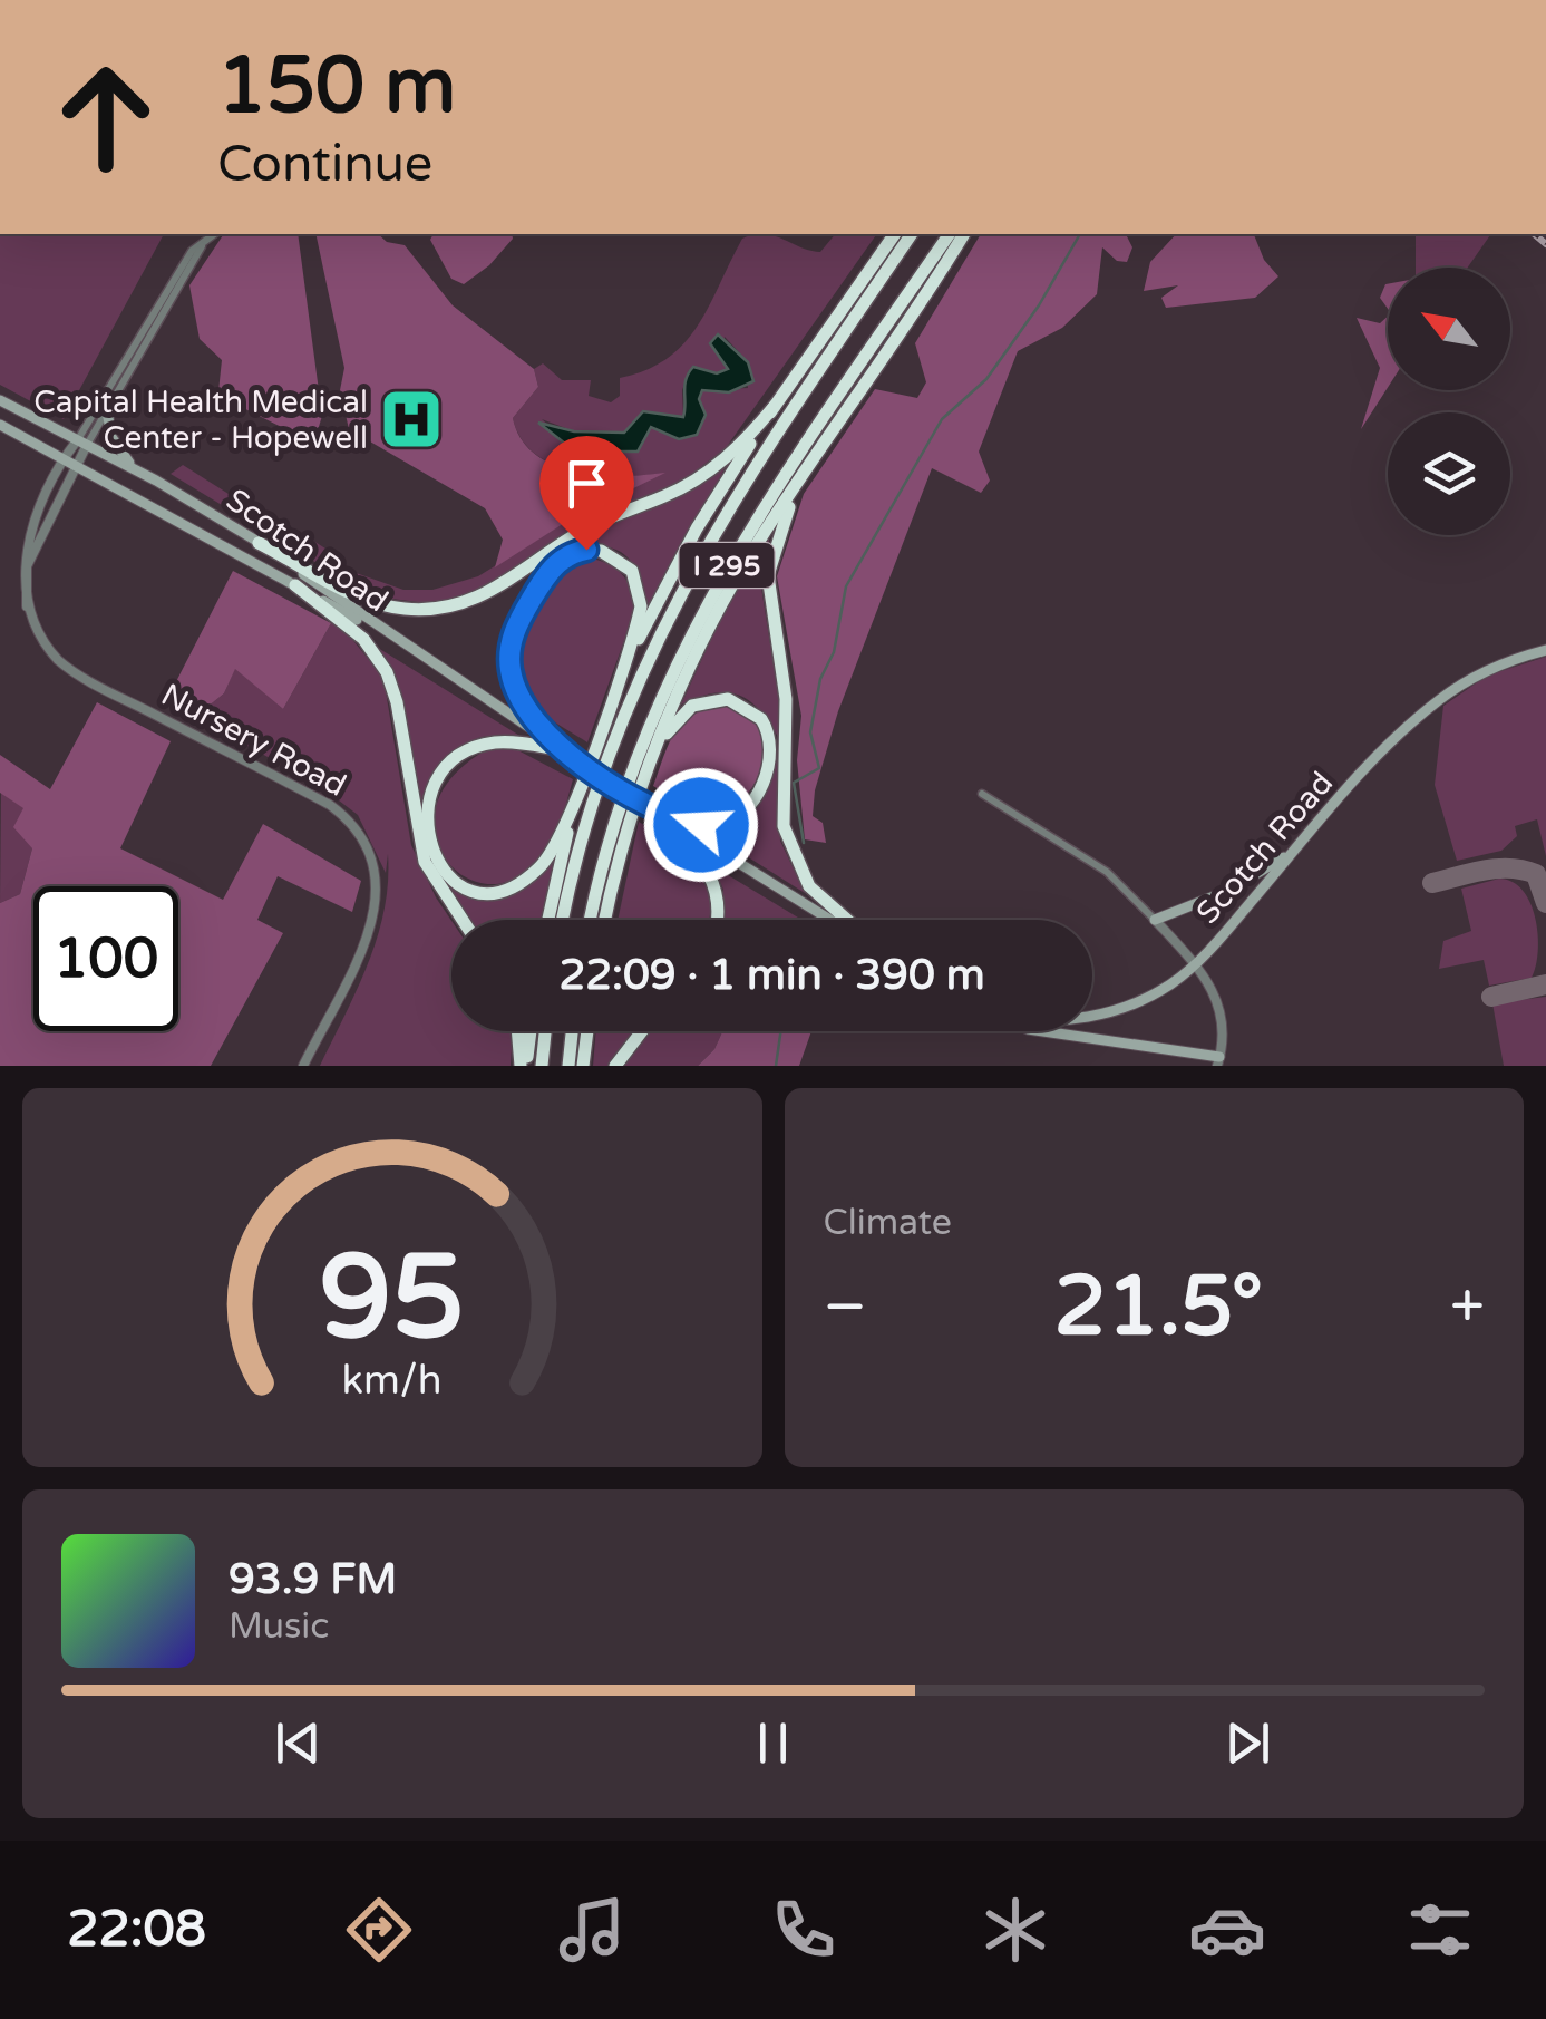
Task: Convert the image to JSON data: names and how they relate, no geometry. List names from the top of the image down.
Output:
{
  "streets": {
    "highway": ["I 295"],
    "main road": ["Scotch Road"],
    "street": ["Nursery Road"]
  },
  "crossings": [
    ["Scotch Road", "Nursery Road"]
  ],
  "places": {
    "hospital": ["Capital Health Medical Center - Hopewell"]
  },
  "north": "top left",
  "page": {
    "turn": ["150 m", "Continue"],
    "limit": "100",
    "trip": "22:09 · 1 min · 390 m",
    "tile": "Climate",
    "heat": ["−", "21.5°", "+"],
    "song": ["93.9 FM", "Music"],
    "tabs": "22:08",
    "gauge": ["95", "km/h"]
  }
}
